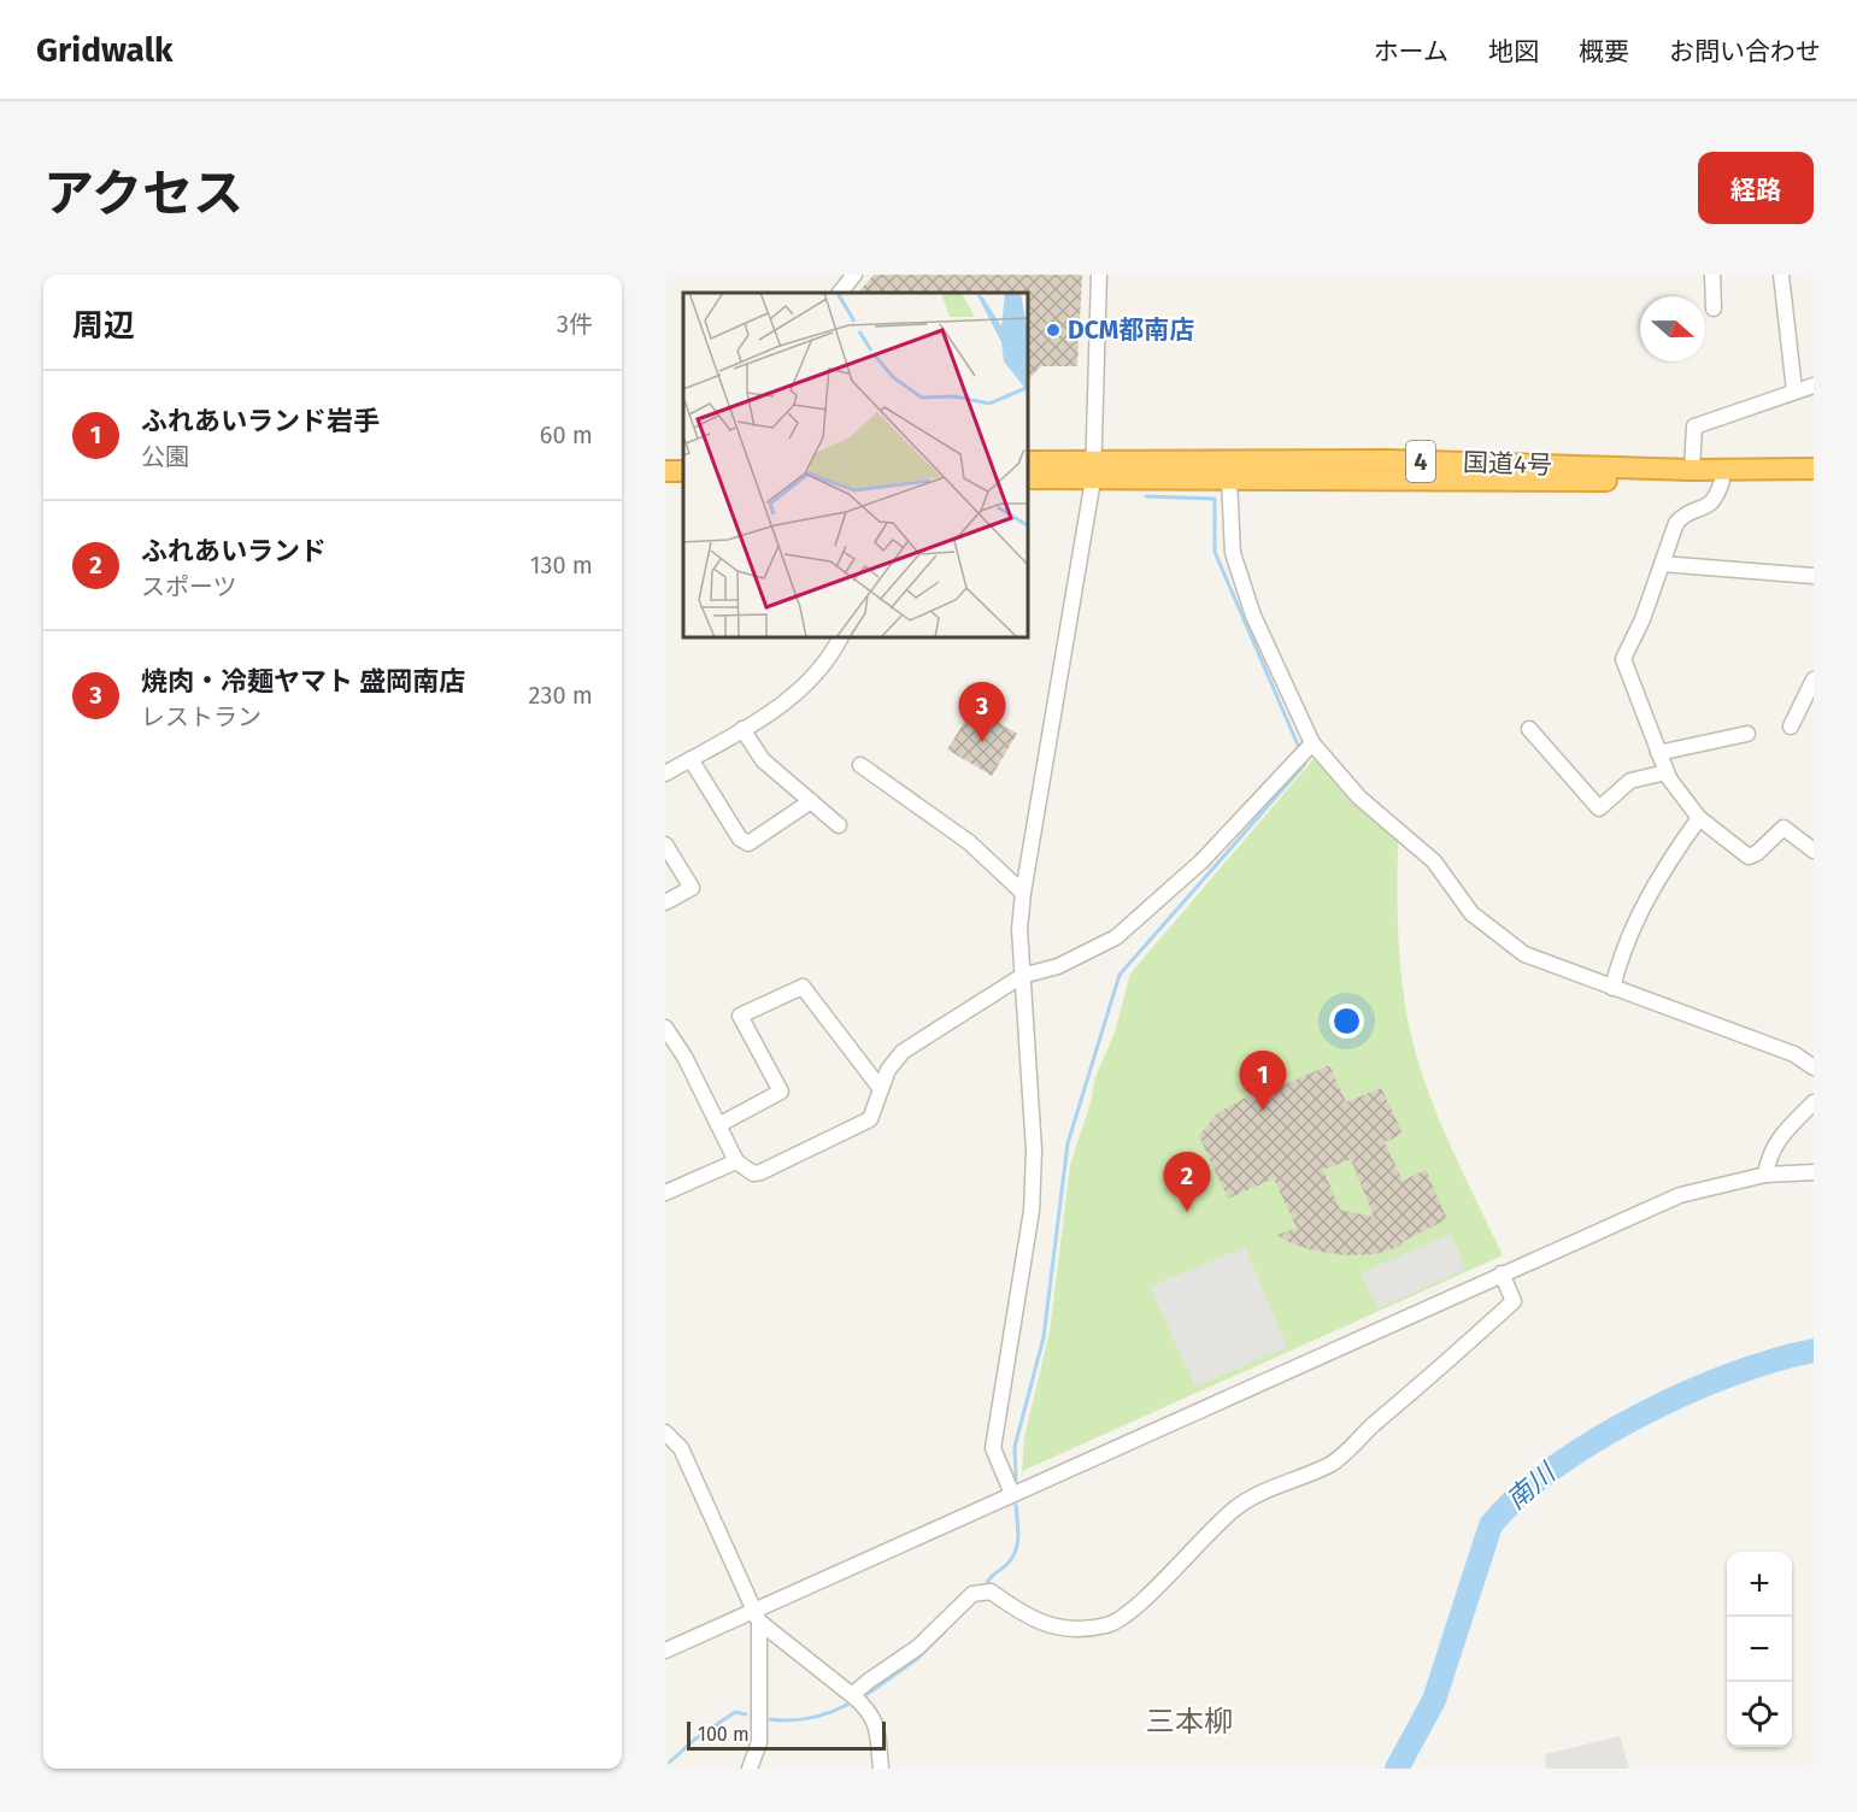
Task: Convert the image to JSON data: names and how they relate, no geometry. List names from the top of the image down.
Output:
{
  "streets": {
    "highway": ["4", "国道4号"]
  },
  "districts": ["三本柳"],
  "water": ["南川"],
  "places": ["DCM都南店"],
  "scale_bar": "100 m",
  "north": "right",
  "page": {
    "header": "Gridwalk",
    "nav": [
      "ホーム",
      "地図",
      "概要",
      "お問い合わせ"
    ],
    "title": "アクセス",
    "buttons": "経路",
    "heading": ["周辺", "3件"],
    "list": [
      {
        "mark": "1",
        "name": "ふれあいランド岩手",
        "note": "公園",
        "value": "60 m"
      },
      {
        "mark": "2",
        "name": "ふれあいランド",
        "note": "スポーツ",
        "value": "130 m"
      },
      {
        "mark": "3",
        "name": "焼肉・冷麺ヤマト 盛岡南店",
        "note": "レストラン",
        "value": "230 m"
      }
    ],
    "pins": ["3", "1", "2"],
    "map_buttons": ["+", "−"],
    "scale": "100 m"
  }
}
